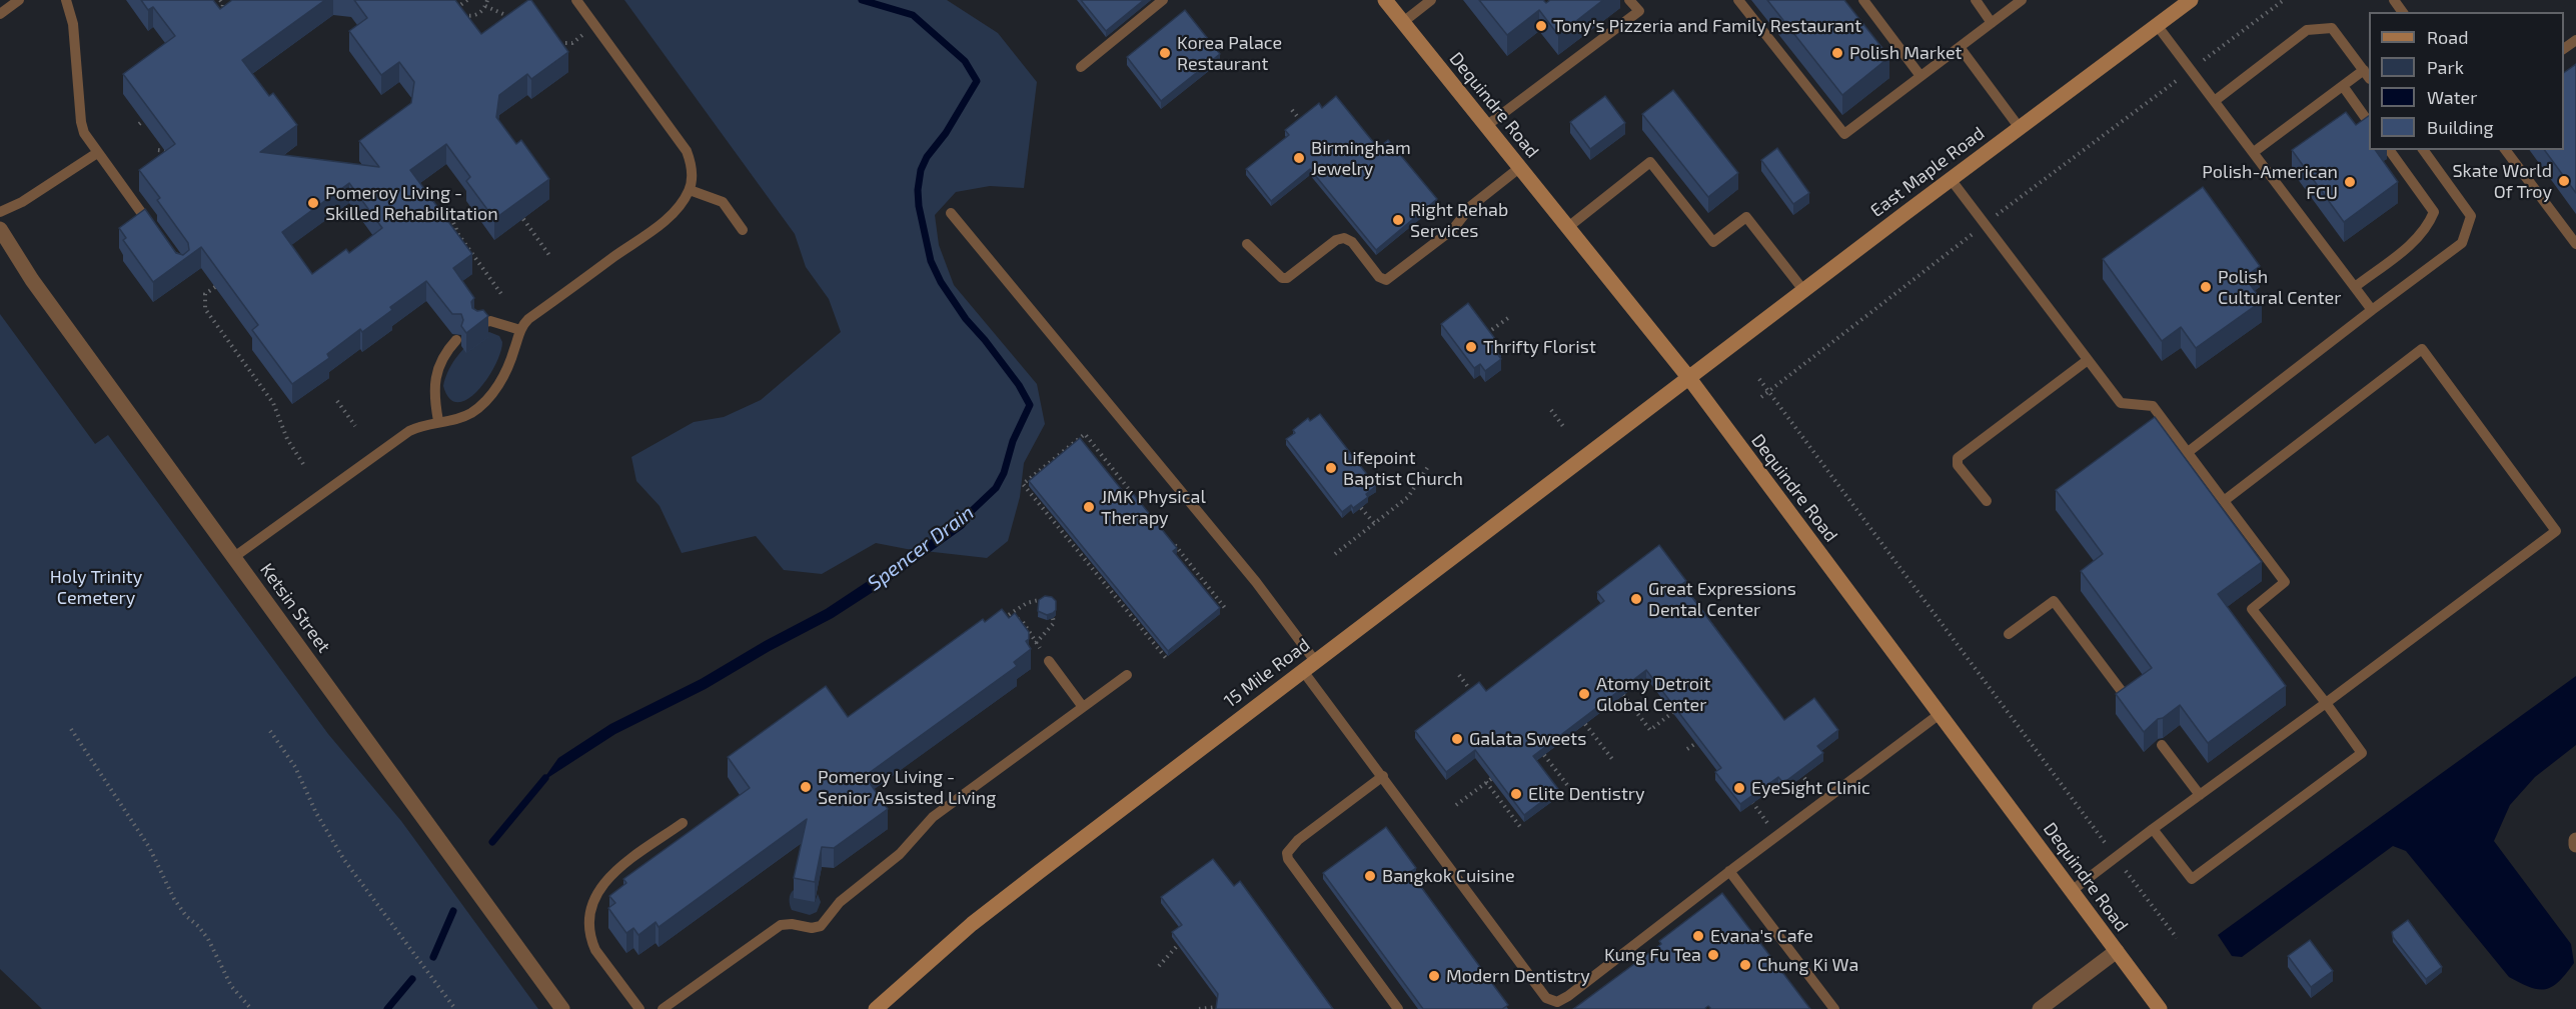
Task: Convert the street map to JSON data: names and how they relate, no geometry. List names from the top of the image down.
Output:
{
  "streets": {
    "main road": ["Dequindre Road", "East Maple Road", "15 Mile Road"],
    "street": ["Ketsin Street"]
  },
  "crossings": [
    ["Dequindre Road", "East Maple Road"],
    ["Dequindre Road", "15 Mile Road"],
    ["East Maple Road", "15 Mile Road"]
  ],
  "water": ["Spencer Drain"],
  "parks": ["Holy Trinity Cemetery"],
  "places": [
    "Tony's Pizzeria and Family Restaurant",
    "Korea Palace Restaurant",
    "Polish Market",
    "Birmingham Jewelry",
    "Skate World Of Troy",
    "Polish-American FCU",
    "Pomeroy Living - Skilled Rehabilitation",
    "Right Rehab Services",
    "Polish Cultural Center",
    "Thrifty Florist",
    "Lifepoint Baptist Church",
    "JMK Physical Therapy",
    "Great Expressions Dental Center",
    "Atomy Detroit Global Center",
    "Galata Sweets",
    "Pomeroy Living - Senior Assisted Living",
    "EyeSight Clinic",
    "Elite Dentistry",
    "Bangkok Cuisine",
    "Evana's Cafe",
    "Kung Fu Tea",
    "Chung Ki Wa",
    "Modern Dentistry"
  ],
  "legend": [
    "Road",
    "Park",
    "Water",
    "Building"
  ]
}
